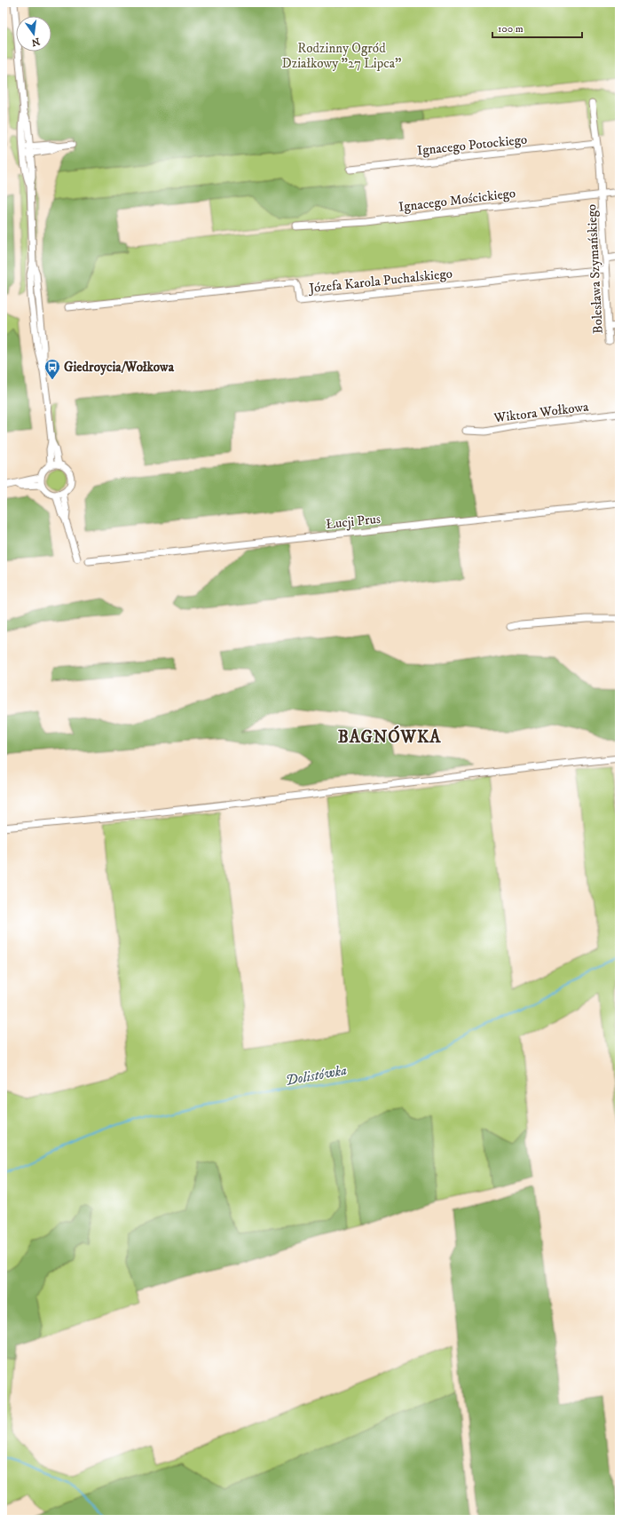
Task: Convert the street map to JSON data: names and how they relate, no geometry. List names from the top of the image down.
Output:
{
  "streets": {
    "street": [
      "Ignacego Potockiego",
      "Ignacego Mościckiego",
      "Bolesława Szymańskiego",
      "Józefa Karola Puchalskiego",
      "Wiktora Wołkowa",
      "Łucji Prus"
    ]
  },
  "crossings": [
    ["Ignacego Mościckiego", "Bolesława Szymańskiego"],
    ["Bolesława Szymańskiego", "Józefa Karola Puchalskiego"]
  ],
  "districts": ["BAGNÓWKA"],
  "water": ["Dolistówka"],
  "parks": ["Rodzinny Ogród Działkowy \"27 Lipca\""],
  "places": {
    "bus stop": ["Giedroycia/Wołkowa"]
  },
  "scale_bar": "100 m",
  "north": "bottom"
}
